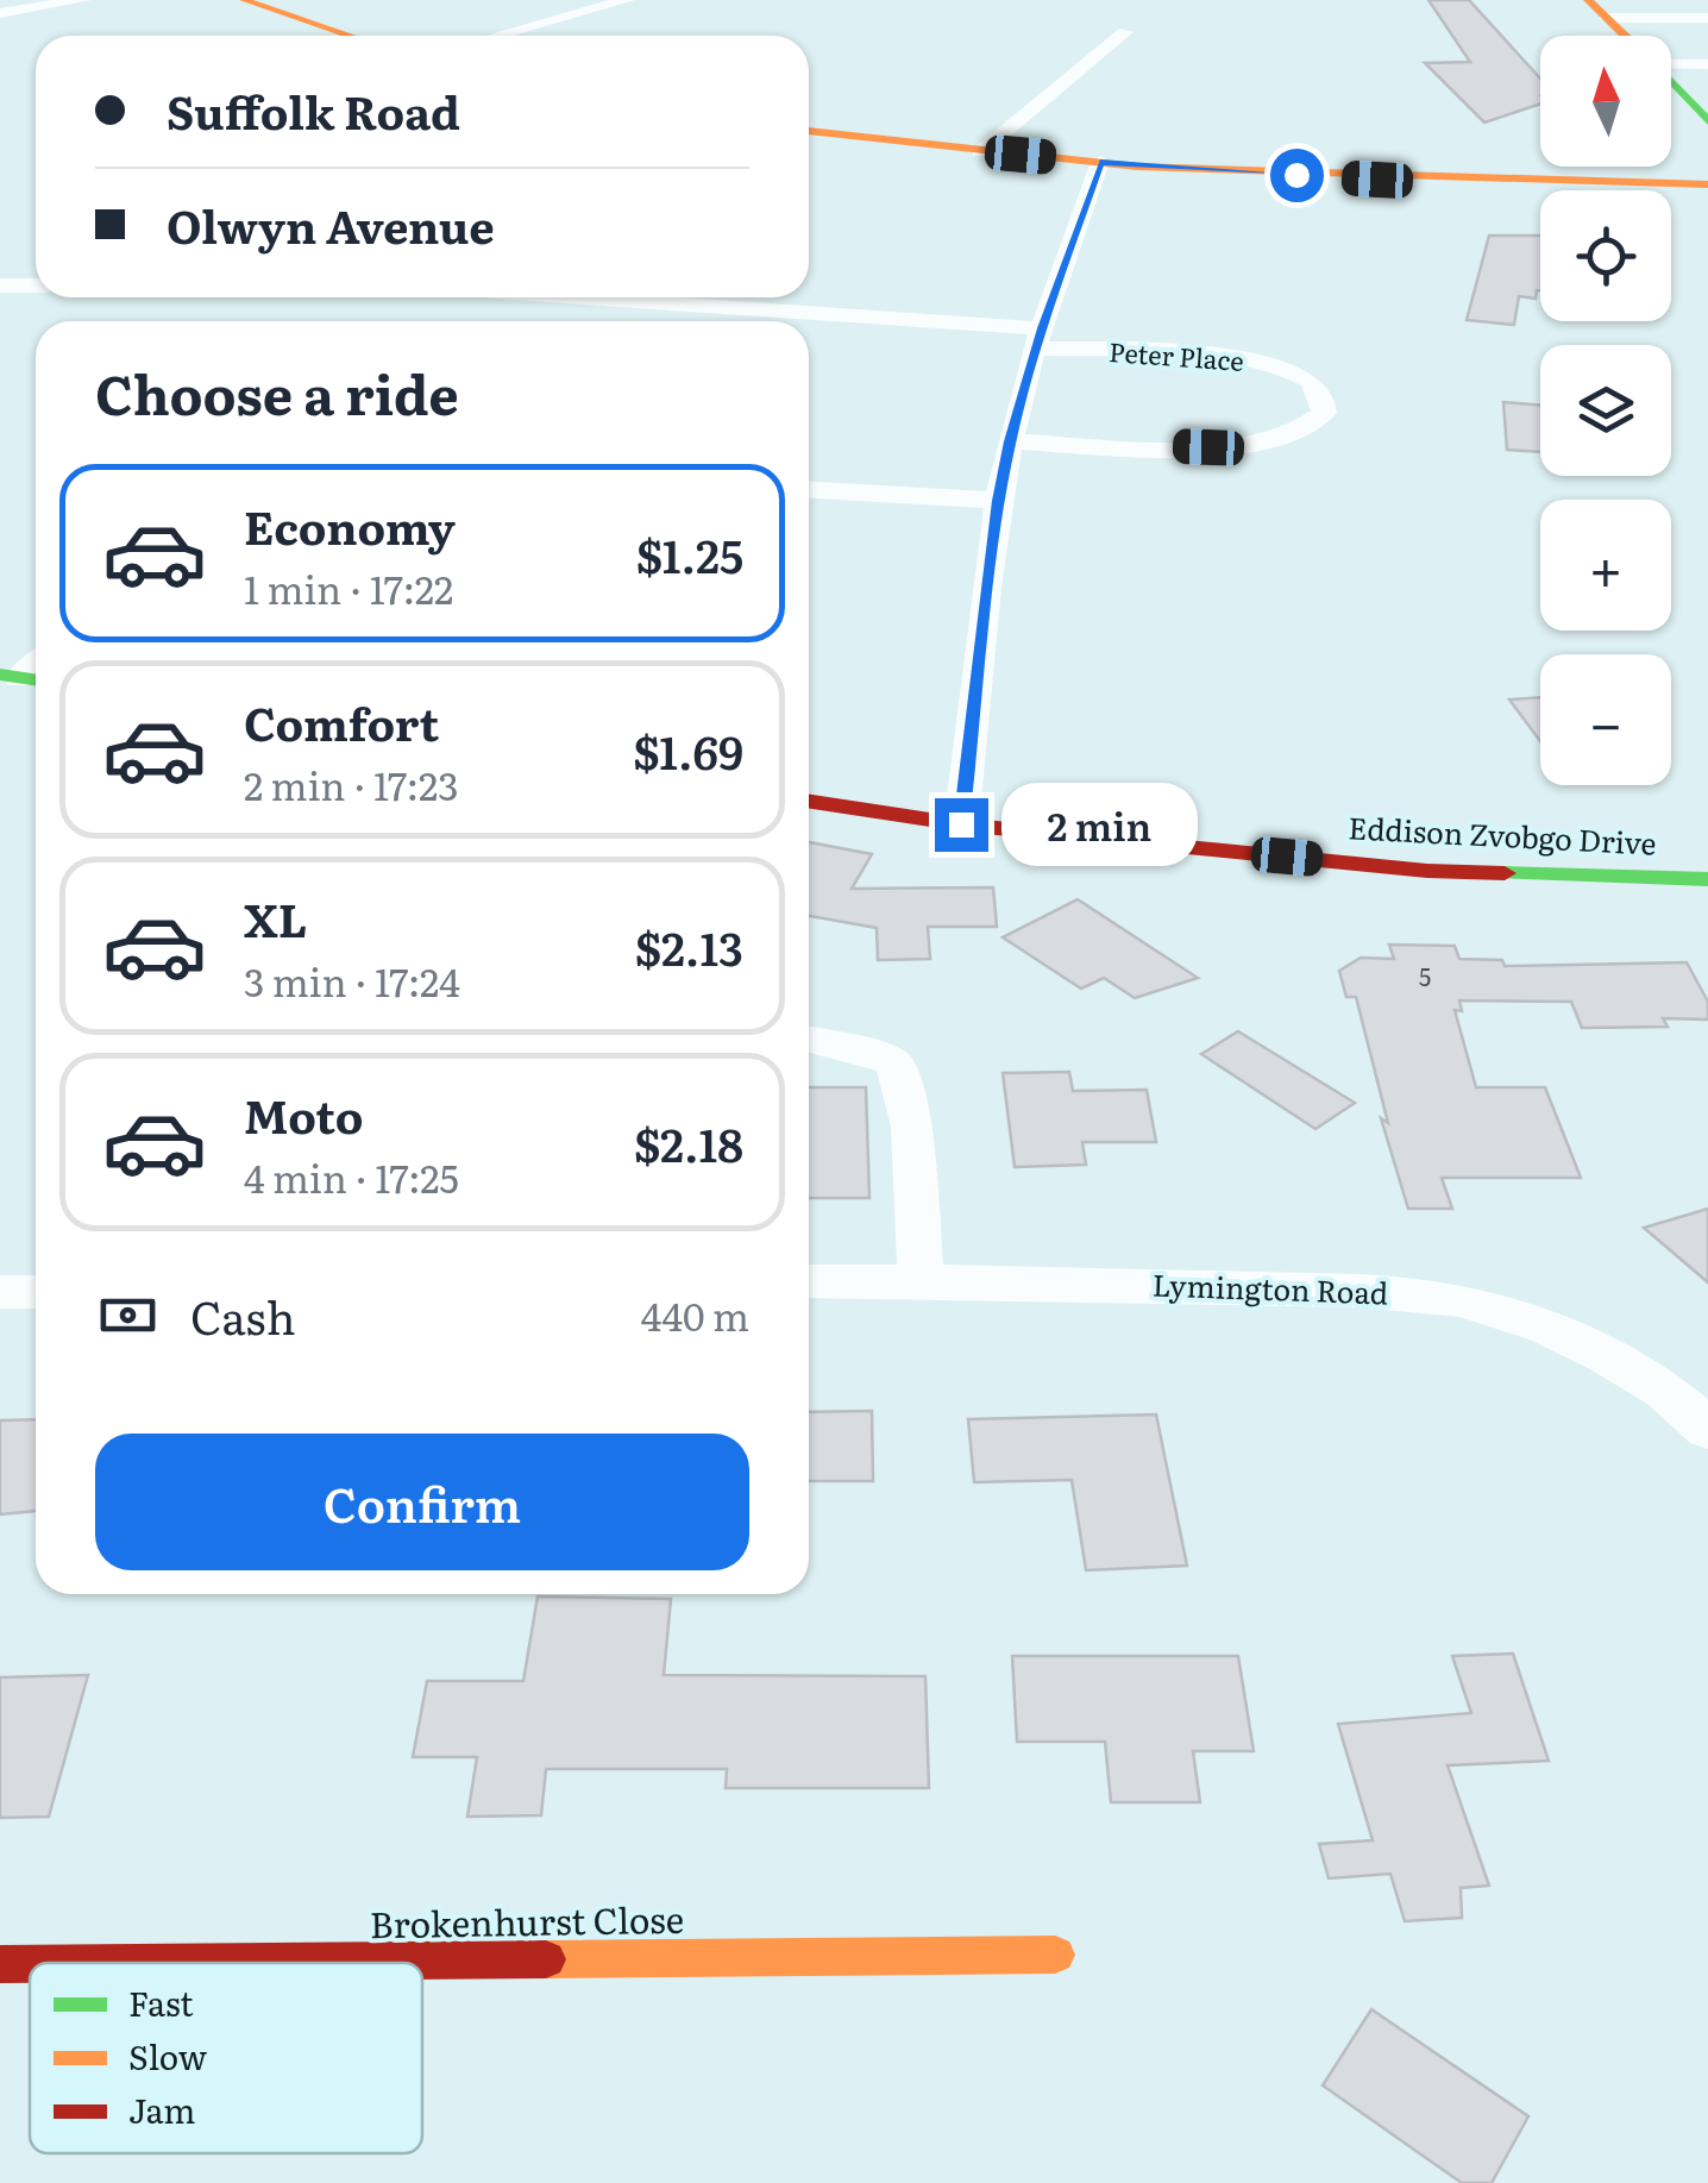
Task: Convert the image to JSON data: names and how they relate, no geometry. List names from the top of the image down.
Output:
{
  "streets": {
    "street": [
      "Peter Place",
      "Eddison Zvobgo Drive",
      "Lymington Road",
      "Brokenhurst Close"
    ]
  },
  "house_numbers": ["5"],
  "legend": ["Fast", "Slow", "Jam"],
  "north": "top",
  "page": {
    "map_buttons": ["+", "−"],
    "banner": ["Suffolk Road", "Olwyn Avenue"],
    "heading": "Choose a ride",
    "list": [
      {
        "name": "Economy",
        "note": "1 min · 17:22",
        "value": "$1.25"
      },
      {
        "name": "Comfort",
        "note": "2 min · 17:23",
        "value": "$1.69"
      },
      {
        "name": "XL",
        "note": "3 min · 17:24",
        "value": "$2.13"
      },
      {
        "name": "Moto",
        "note": "4 min · 17:25",
        "value": "$2.18"
      }
    ],
    "bubble": "2 min",
    "pay": ["Cash", "440 m"],
    "buttons": "Confirm"
  }
}
